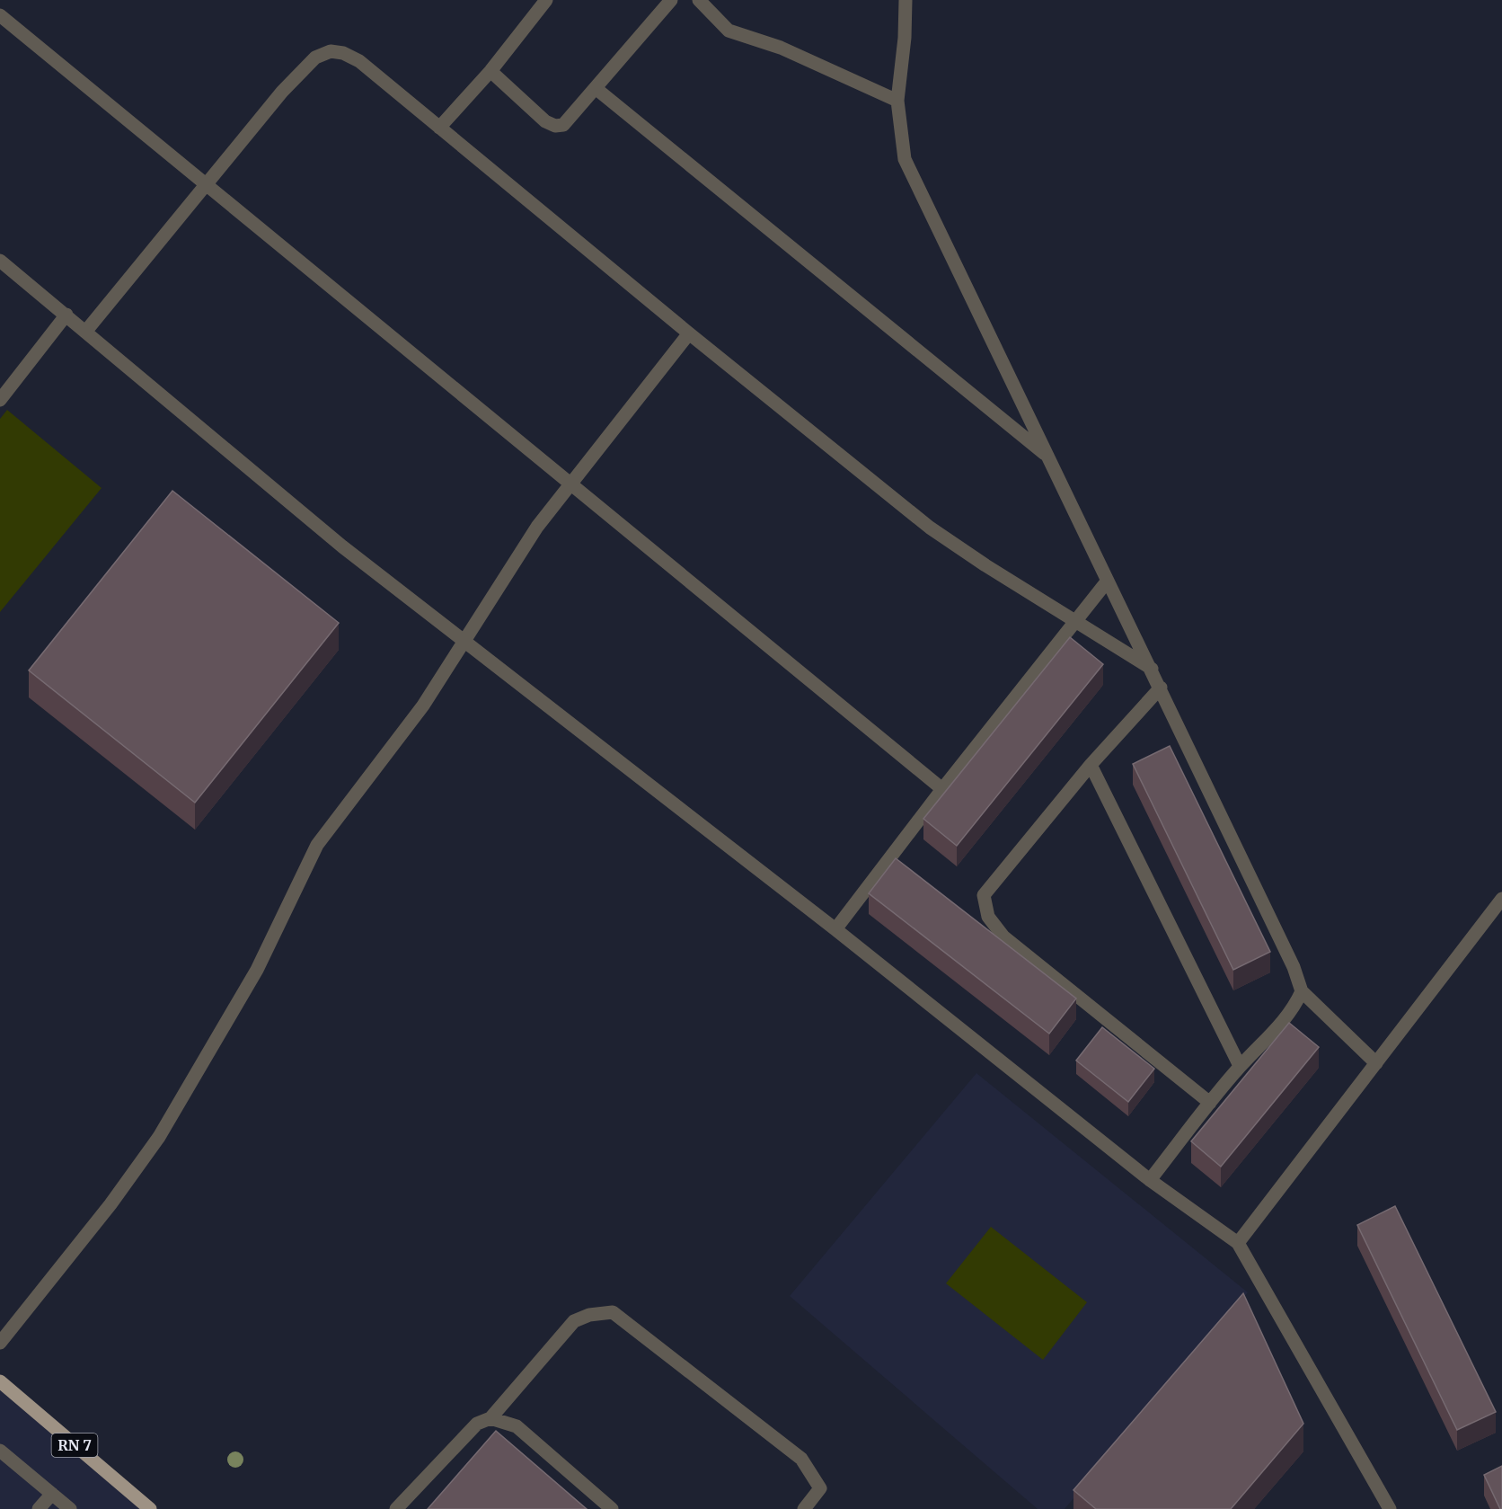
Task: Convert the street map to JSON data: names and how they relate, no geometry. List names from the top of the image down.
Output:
{
  "streets": {
    "main road": ["RN 7"]
  }
}
